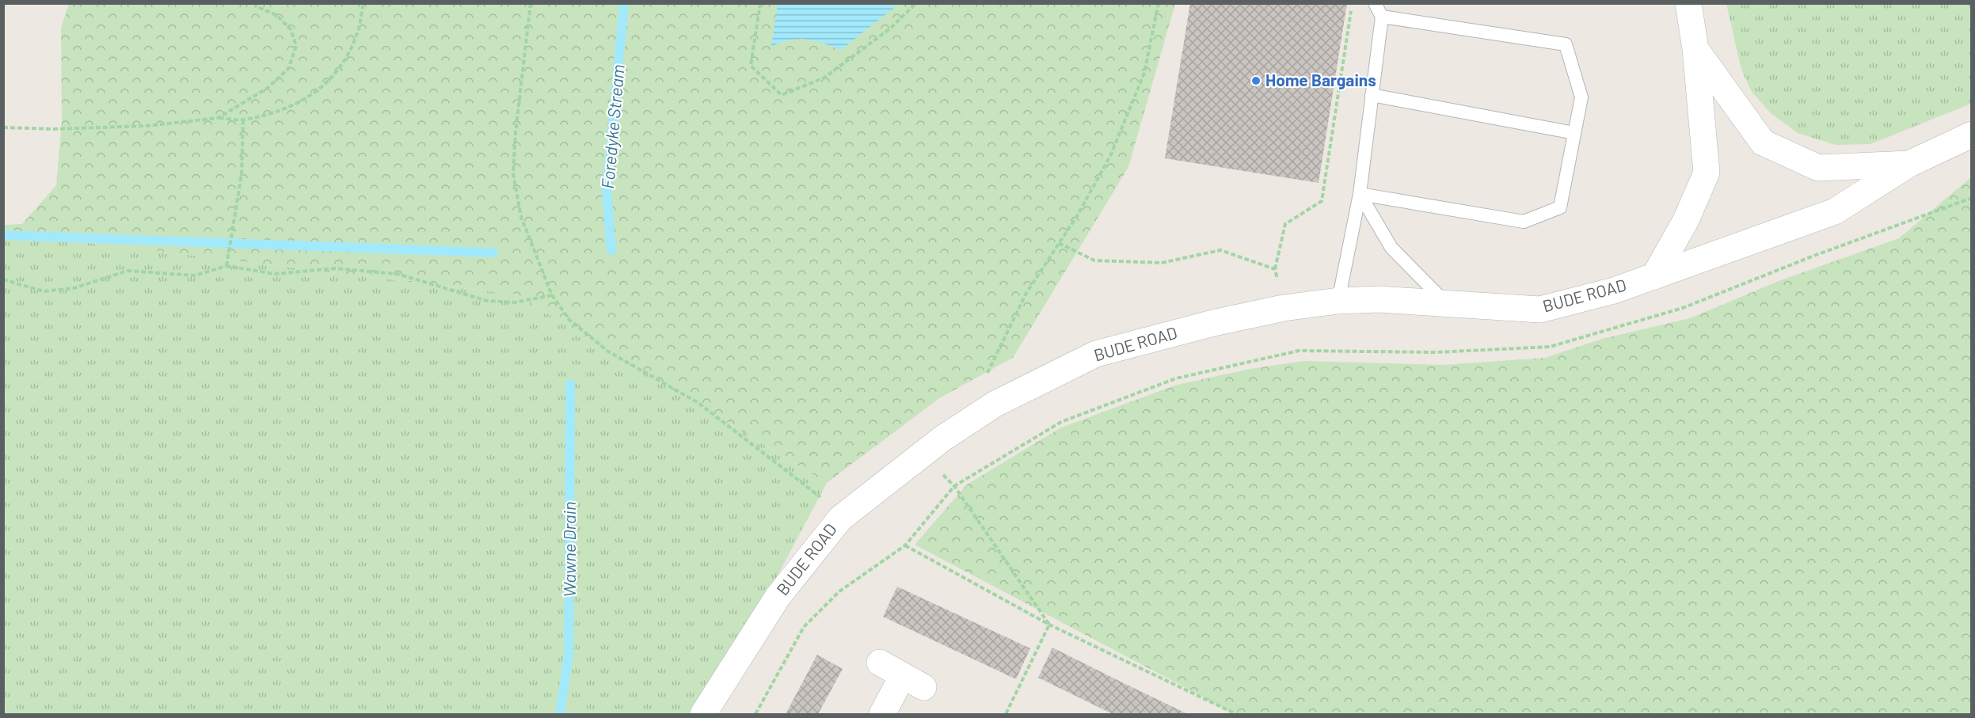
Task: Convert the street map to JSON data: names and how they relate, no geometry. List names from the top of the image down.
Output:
{
  "streets": {
    "street": ["BUDE ROAD"]
  },
  "water": ["Foredyke Stream", "Wawne Drain"],
  "places": ["Home Bargains"]
}
